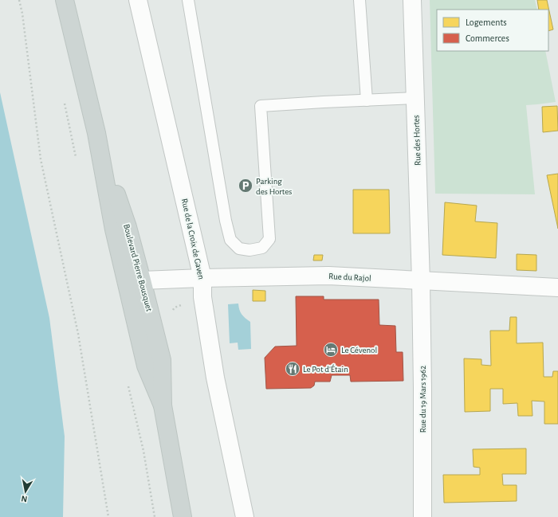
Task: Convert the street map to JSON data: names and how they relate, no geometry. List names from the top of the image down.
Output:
{
  "streets": {
    "main road": ["Boulevard Pierre Bousquet"],
    "street": [
      "Rue des Hortes",
      "Rue de la Croix de Gaven",
      "Rue du Rajol",
      "Rue du 19 Mars 1962"
    ]
  },
  "crossings": [
    ["Rue des Hortes", "Rue du Rajol"],
    ["Rue des Hortes", "Rue du 19 Mars 1962"],
    ["Rue de la Croix de Gaven", "Rue du Rajol"],
    ["Boulevard Pierre Bousquet", "Rue du Rajol"],
    ["Rue du Rajol", "Rue du 19 Mars 1962"]
  ],
  "places": {
    "parking": ["Parking des Hortes"],
    "hotel": ["Le Cévenol"],
    "restaurant": ["Le Pot d'Étain"]
  },
  "legend": ["Logements", "Commerces"],
  "north": "bottom"
}
